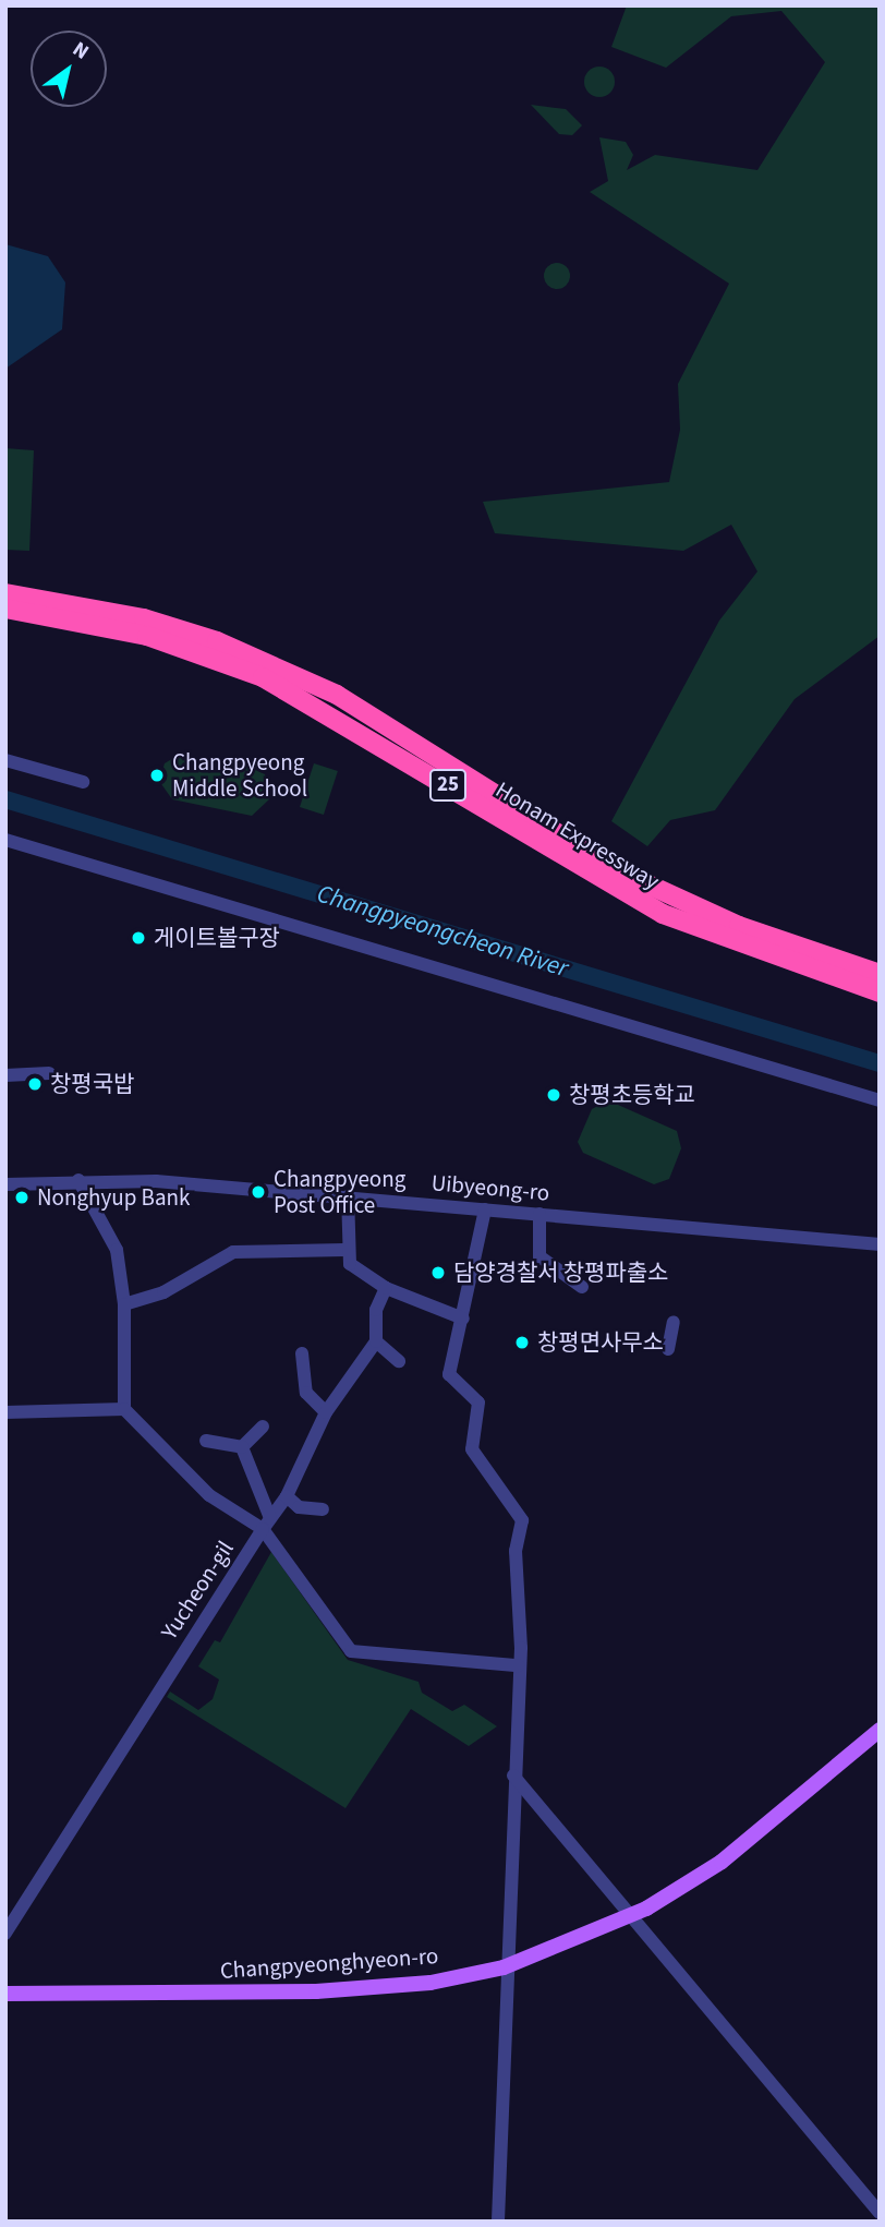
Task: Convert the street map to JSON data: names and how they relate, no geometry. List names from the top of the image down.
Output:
{
  "streets": {
    "highway": ["25", "Honam Expressway"],
    "main road": ["Changpyeonghyeon-ro"],
    "street": ["Uibyeong-ro", "Yucheon-gil"]
  },
  "water": ["Changpyeongcheon River"],
  "places": [
    "Changpyeong Middle School",
    "게이트볼구장",
    "창평국밥",
    "창평초등학교",
    "Changpyeong Post Office",
    "Nonghyup Bank",
    "담양경찰서 창평파출소",
    "창평면사무소"
  ],
  "north": "top right"
}
